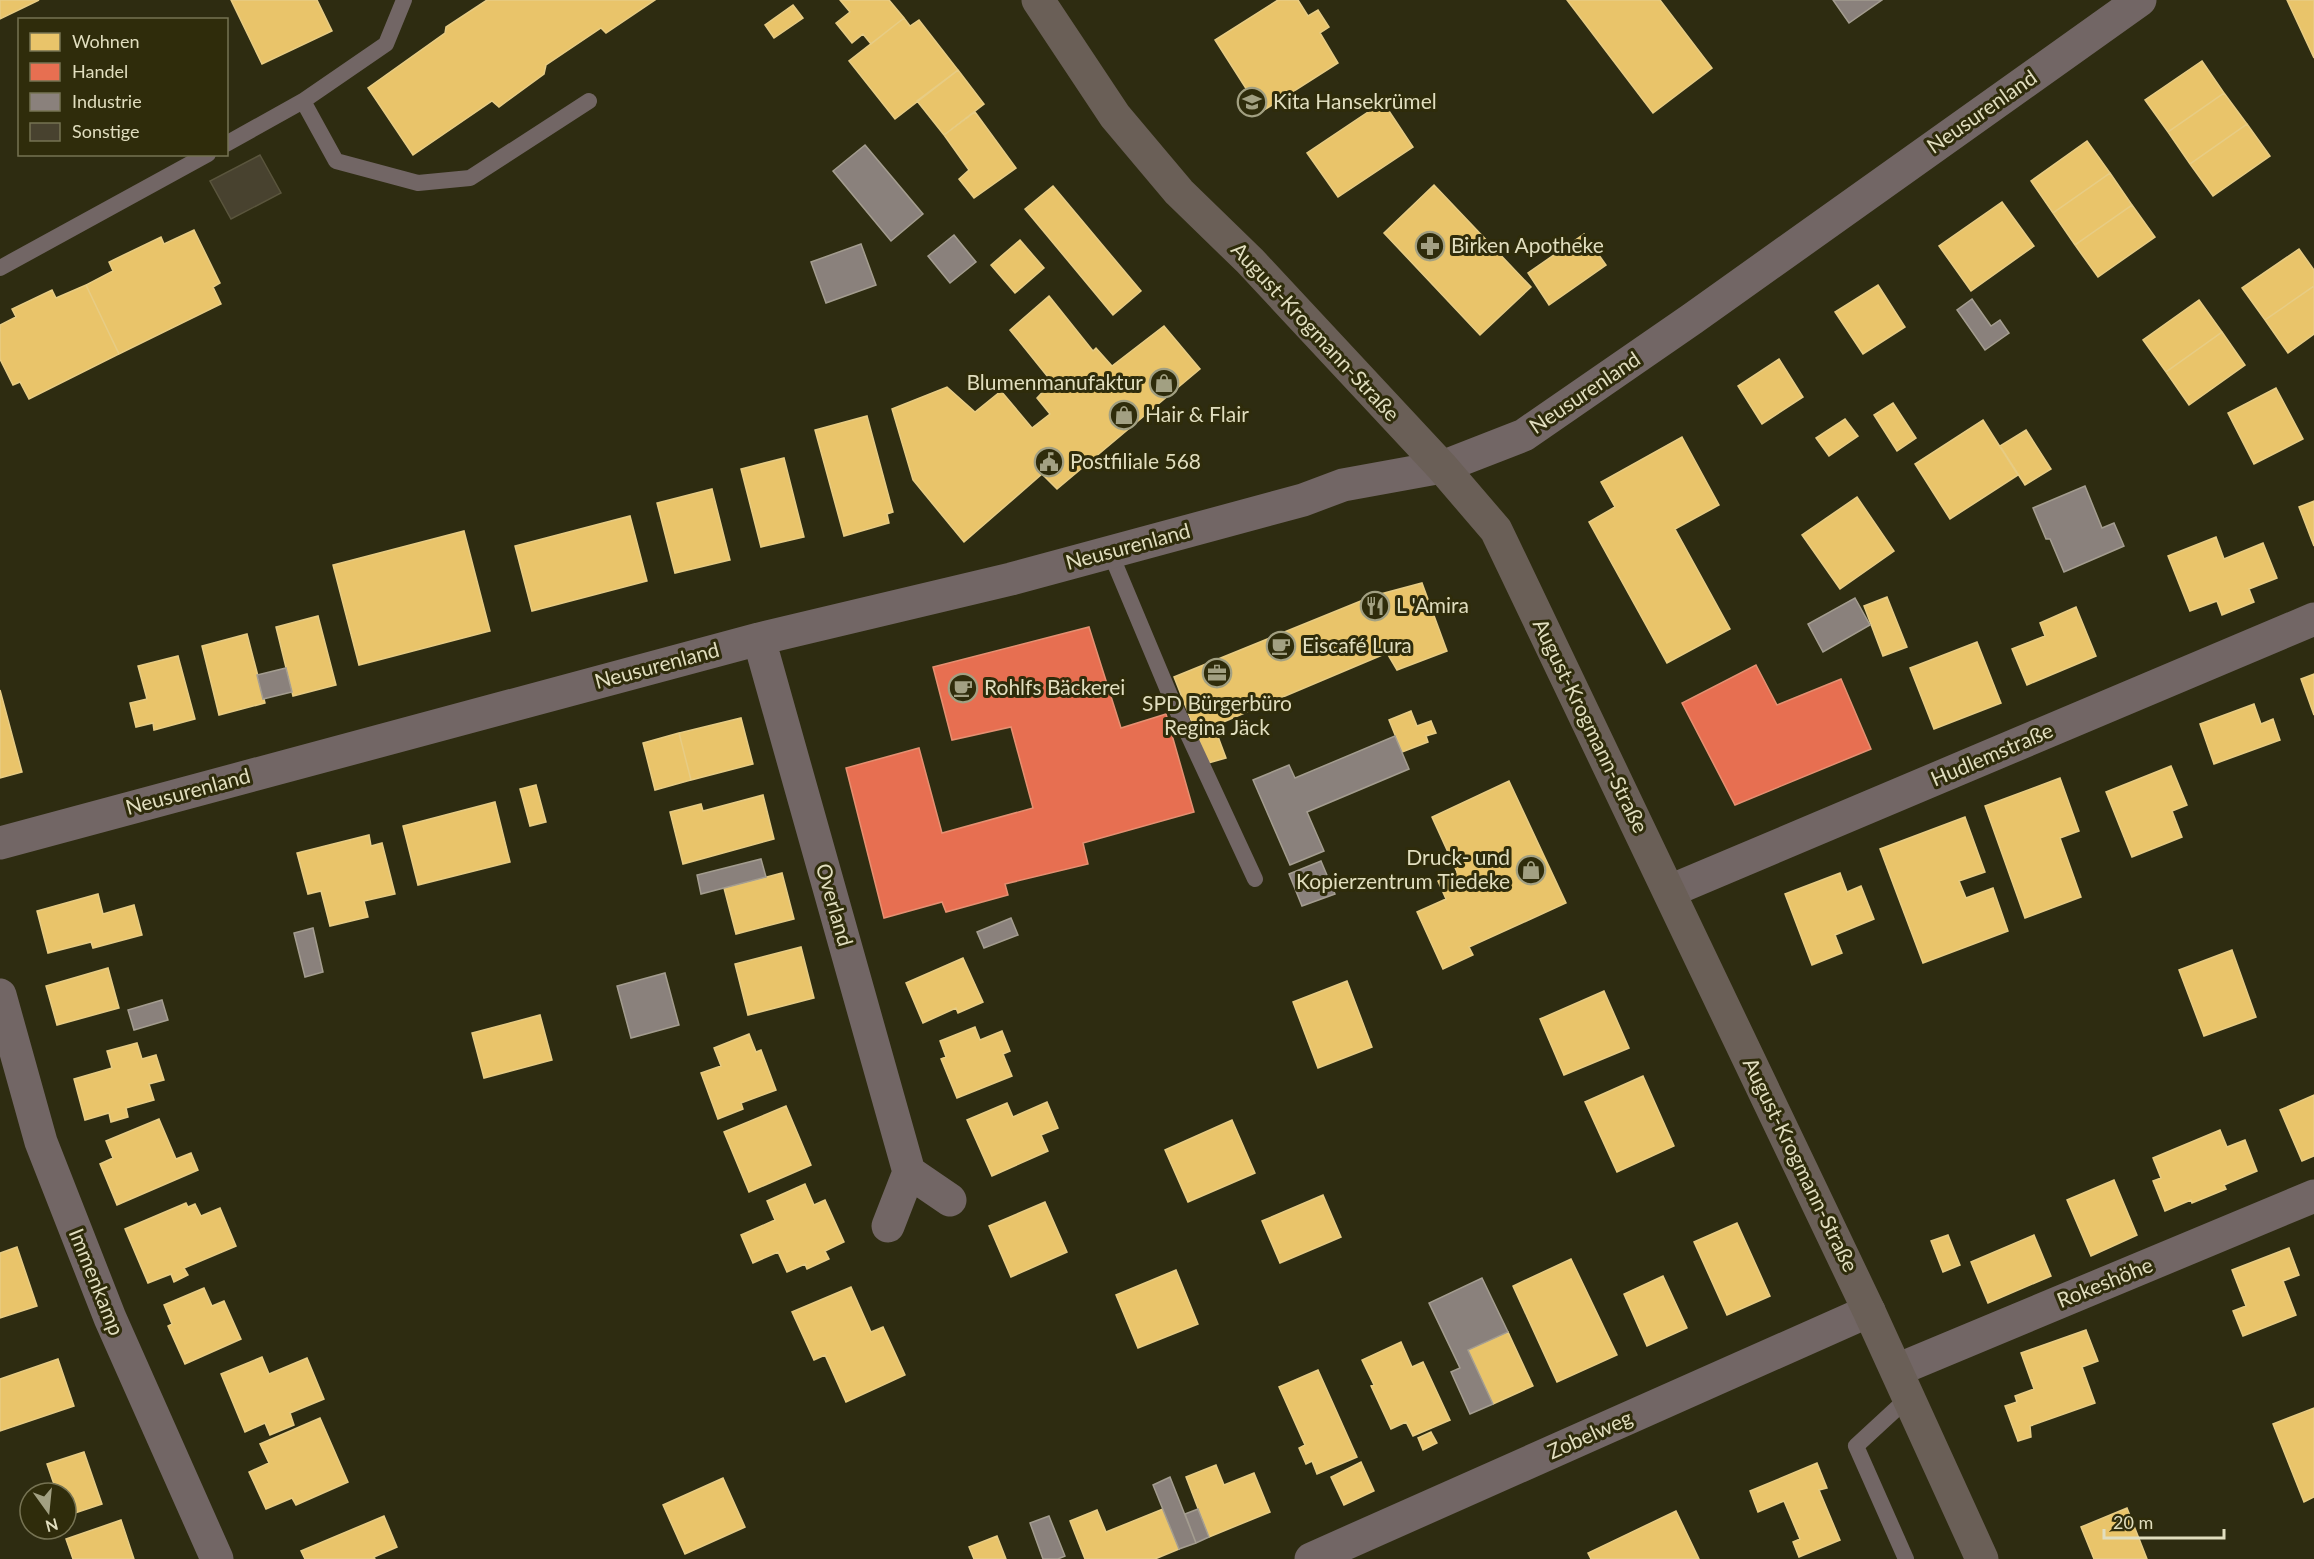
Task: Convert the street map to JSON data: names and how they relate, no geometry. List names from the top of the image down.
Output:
{
  "streets": {
    "main road": ["August-Krogmann-Straße"],
    "street": [
      "Neusurenland",
      "Hudlemstraße",
      "Overland",
      "Immenkamp",
      "Rokeshöhe",
      "Zobelweg"
    ]
  },
  "crossings": [
    ["Neusurenland", "August-Krogmann-Straße"],
    ["Neusurenland", "Overland"],
    ["August-Krogmann-Straße", "Hudlemstraße"],
    ["August-Krogmann-Straße", "Rokeshöhe"],
    ["August-Krogmann-Straße", "Zobelweg"]
  ],
  "places": {
    "school or university": ["Kita Hansekrümel"],
    "pharmacy": ["Birken Apotheke"],
    "shop": ["Blumenmanufaktur", "Hair & Flair", "Druck- und Kopierzentrum Tiedeke"],
    "public building": ["Postfiliale 568"],
    "restaurant": ["L 'Amira"],
    "cafe": ["Eiscafé Lura", "Rohlfs Bäckerei"],
    "office": ["SPD Bürgerbüro Regina Jäck"]
  },
  "legend": [
    "Wohnen",
    "Handel",
    "Industrie",
    "Sonstige"
  ],
  "scale_bar": "20 m",
  "north": "bottom"
}
